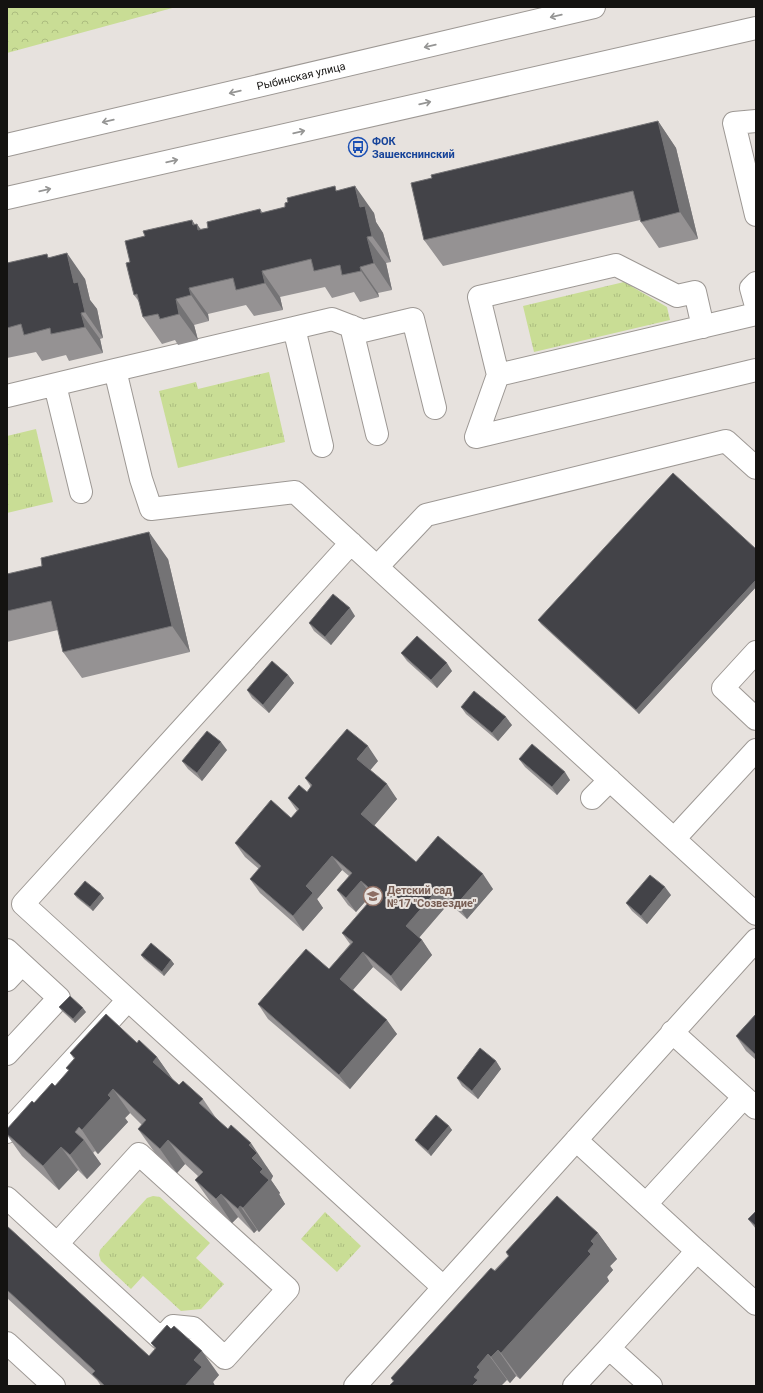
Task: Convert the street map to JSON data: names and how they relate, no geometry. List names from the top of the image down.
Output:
{
  "streets": {
    "main road": ["Рыбинская улица"]
  },
  "places": {
    "bus stop": ["ФОК Зашекснинский"],
    "school or university": ["Детский сад №17 \"Созвездие\""]
  }
}
